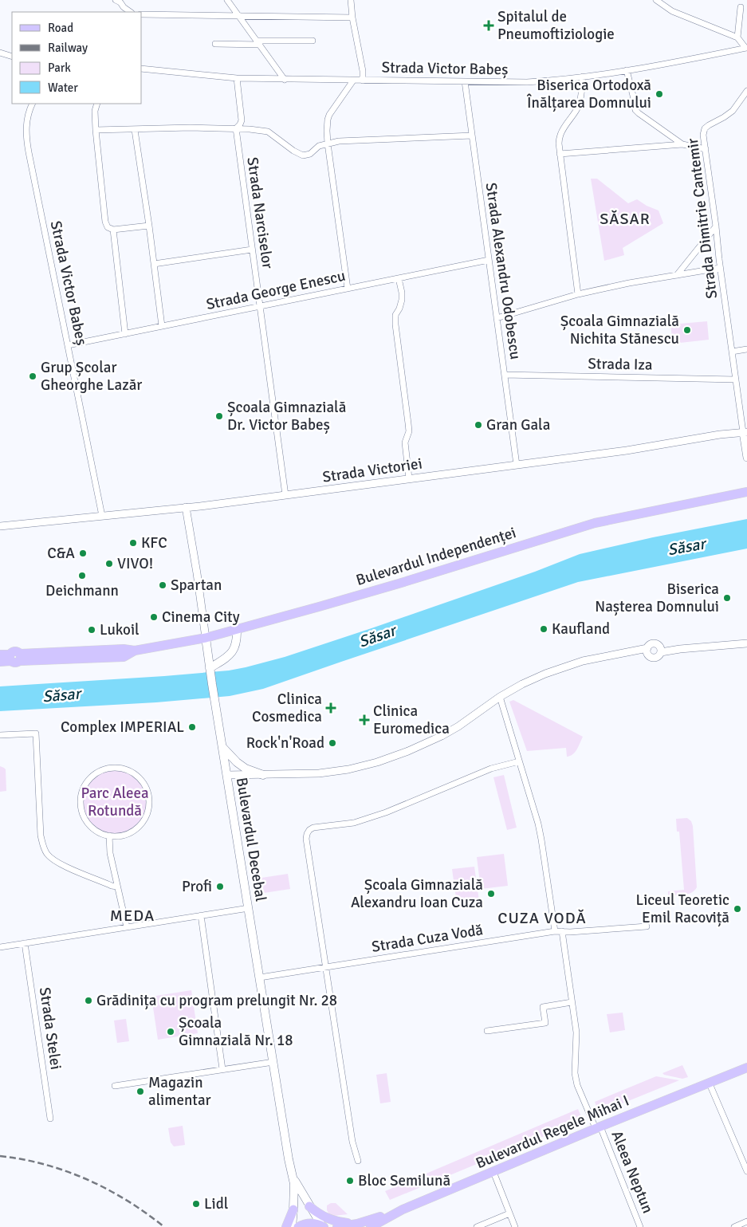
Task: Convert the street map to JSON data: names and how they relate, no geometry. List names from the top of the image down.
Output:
{
  "streets": {
    "main road": ["Bulevardul Independenței", "Bulevardul Decebal", "Bulevardul Regele Mihai I"],
    "street": [
      "Strada Victor Babeș",
      "Strada Narciselor",
      "Strada Dimitrie Cantemir",
      "Strada Alexandru Odobescu",
      "Strada George Enescu",
      "Strada Iza",
      "Strada Victoriei",
      "Strada Cuza Vodă",
      "Strada Stelei",
      "Aleea Neptun"
    ]
  },
  "crossings": [
    ["Strada Victor Babeș", "Strada Narciselor"],
    ["Strada Victor Babeș", "Strada Alexandru Odobescu"],
    ["Strada Victor Babeș", "Strada George Enescu"],
    ["Strada Victor Babeș", "Strada Victoriei"],
    ["Strada Narciselor", "Strada George Enescu"],
    ["Strada Narciselor", "Strada Victoriei"],
    ["Strada Dimitrie Cantemir", "Strada Iza"],
    ["Strada Dimitrie Cantemir", "Strada Victoriei"],
    ["Strada Alexandru Odobescu", "Strada George Enescu"],
    ["Strada Alexandru Odobescu", "Strada Iza"],
    ["Strada Alexandru Odobescu", "Strada Victoriei"],
    ["Strada Victoriei", "Bulevardul Decebal"],
    ["Bulevardul Independenței", "Bulevardul Decebal"],
    ["Bulevardul Decebal", "Strada Cuza Vodă"],
    ["Strada Cuza Vodă", "Aleea Neptun"],
    ["Bulevardul Regele Mihai I", "Aleea Neptun"]
  ],
  "districts": ["SĂSAR", "MEDA", "CUZA VODĂ"],
  "water": ["Săsar"],
  "parks": ["Parc Aleea Rotundă"],
  "places": {
    "health": ["Spitalul de Pneumoftiziologie", "Clinica Cosmedica", "Clinica Euromedica"],
    "other": [
      "Biserica Ortodoxă Înălțarea Domnului",
      "Școala Gimnazială Nichita Stănescu",
      "Grup Școlar Gheorghe Lazăr",
      "Școala Gimnazială Dr. Victor Babeș",
      "Gran Gala",
      "KFC",
      "C&A",
      "VIVO!",
      "Deichmann",
      "Spartan",
      "Biserica Nașterea Domnului",
      "Cinema City",
      "Kaufland",
      "Lukoil",
      "Complex IMPERIAL",
      "Rock'n'Road",
      "Profi",
      "Școala Gimnazială Alexandru Ioan Cuza",
      "Liceul Teoretic Emil Racoviță",
      "Grădinița cu program prelungit Nr. 28",
      "Școala Gimnazială Nr. 18",
      "Magazin alimentar",
      "Bloc Semilună",
      "Lidl"
    ]
  },
  "legend": [
    "Road",
    "Railway",
    "Park",
    "Water"
  ]
}
